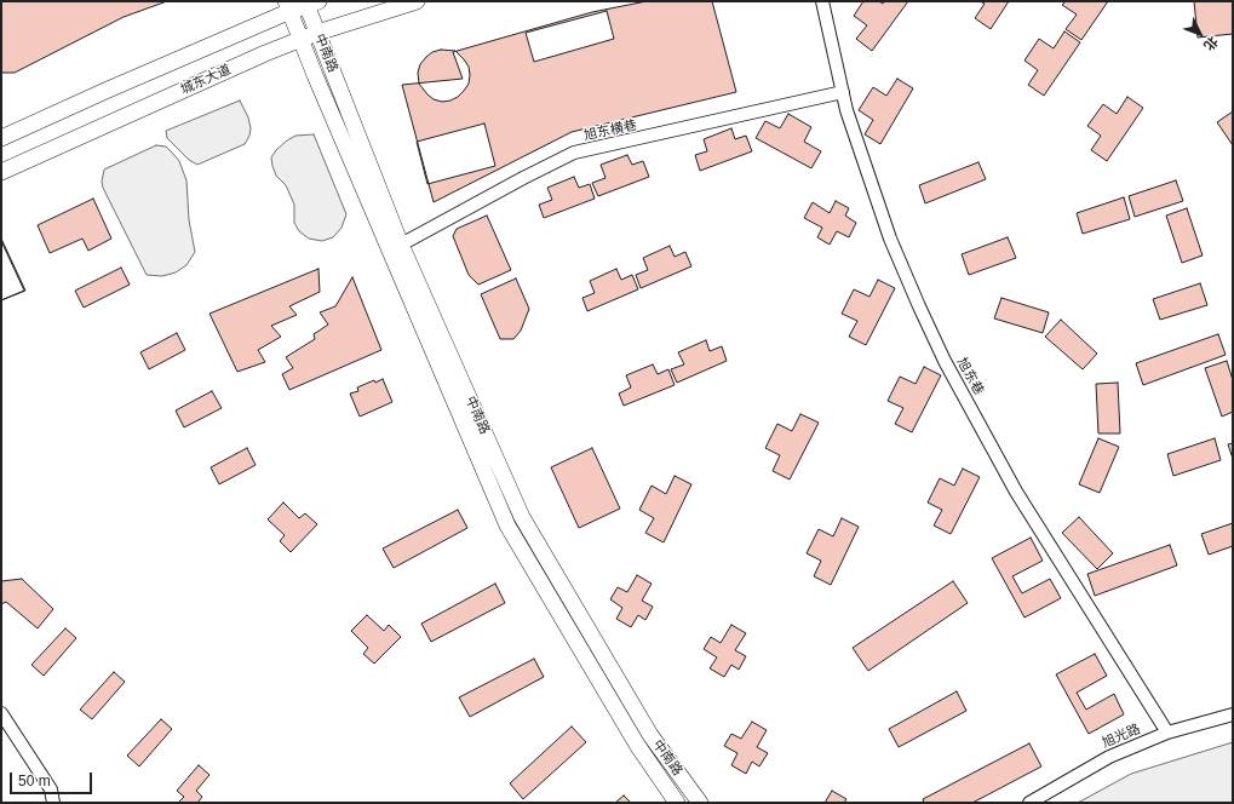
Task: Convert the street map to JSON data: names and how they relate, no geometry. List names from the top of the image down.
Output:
{
  "streets": {
    "main road": ["中南路", "城东大道"],
    "street": ["旭东横巷", "旭东巷", "旭光路"]
  },
  "crossings": [
    ["中南路", "城东大道"],
    ["中南路", "旭东横巷"],
    ["旭东横巷", "旭东巷"],
    ["旭东巷", "旭光路"]
  ],
  "scale_bar": "50 m",
  "north": "bottom right"
}
